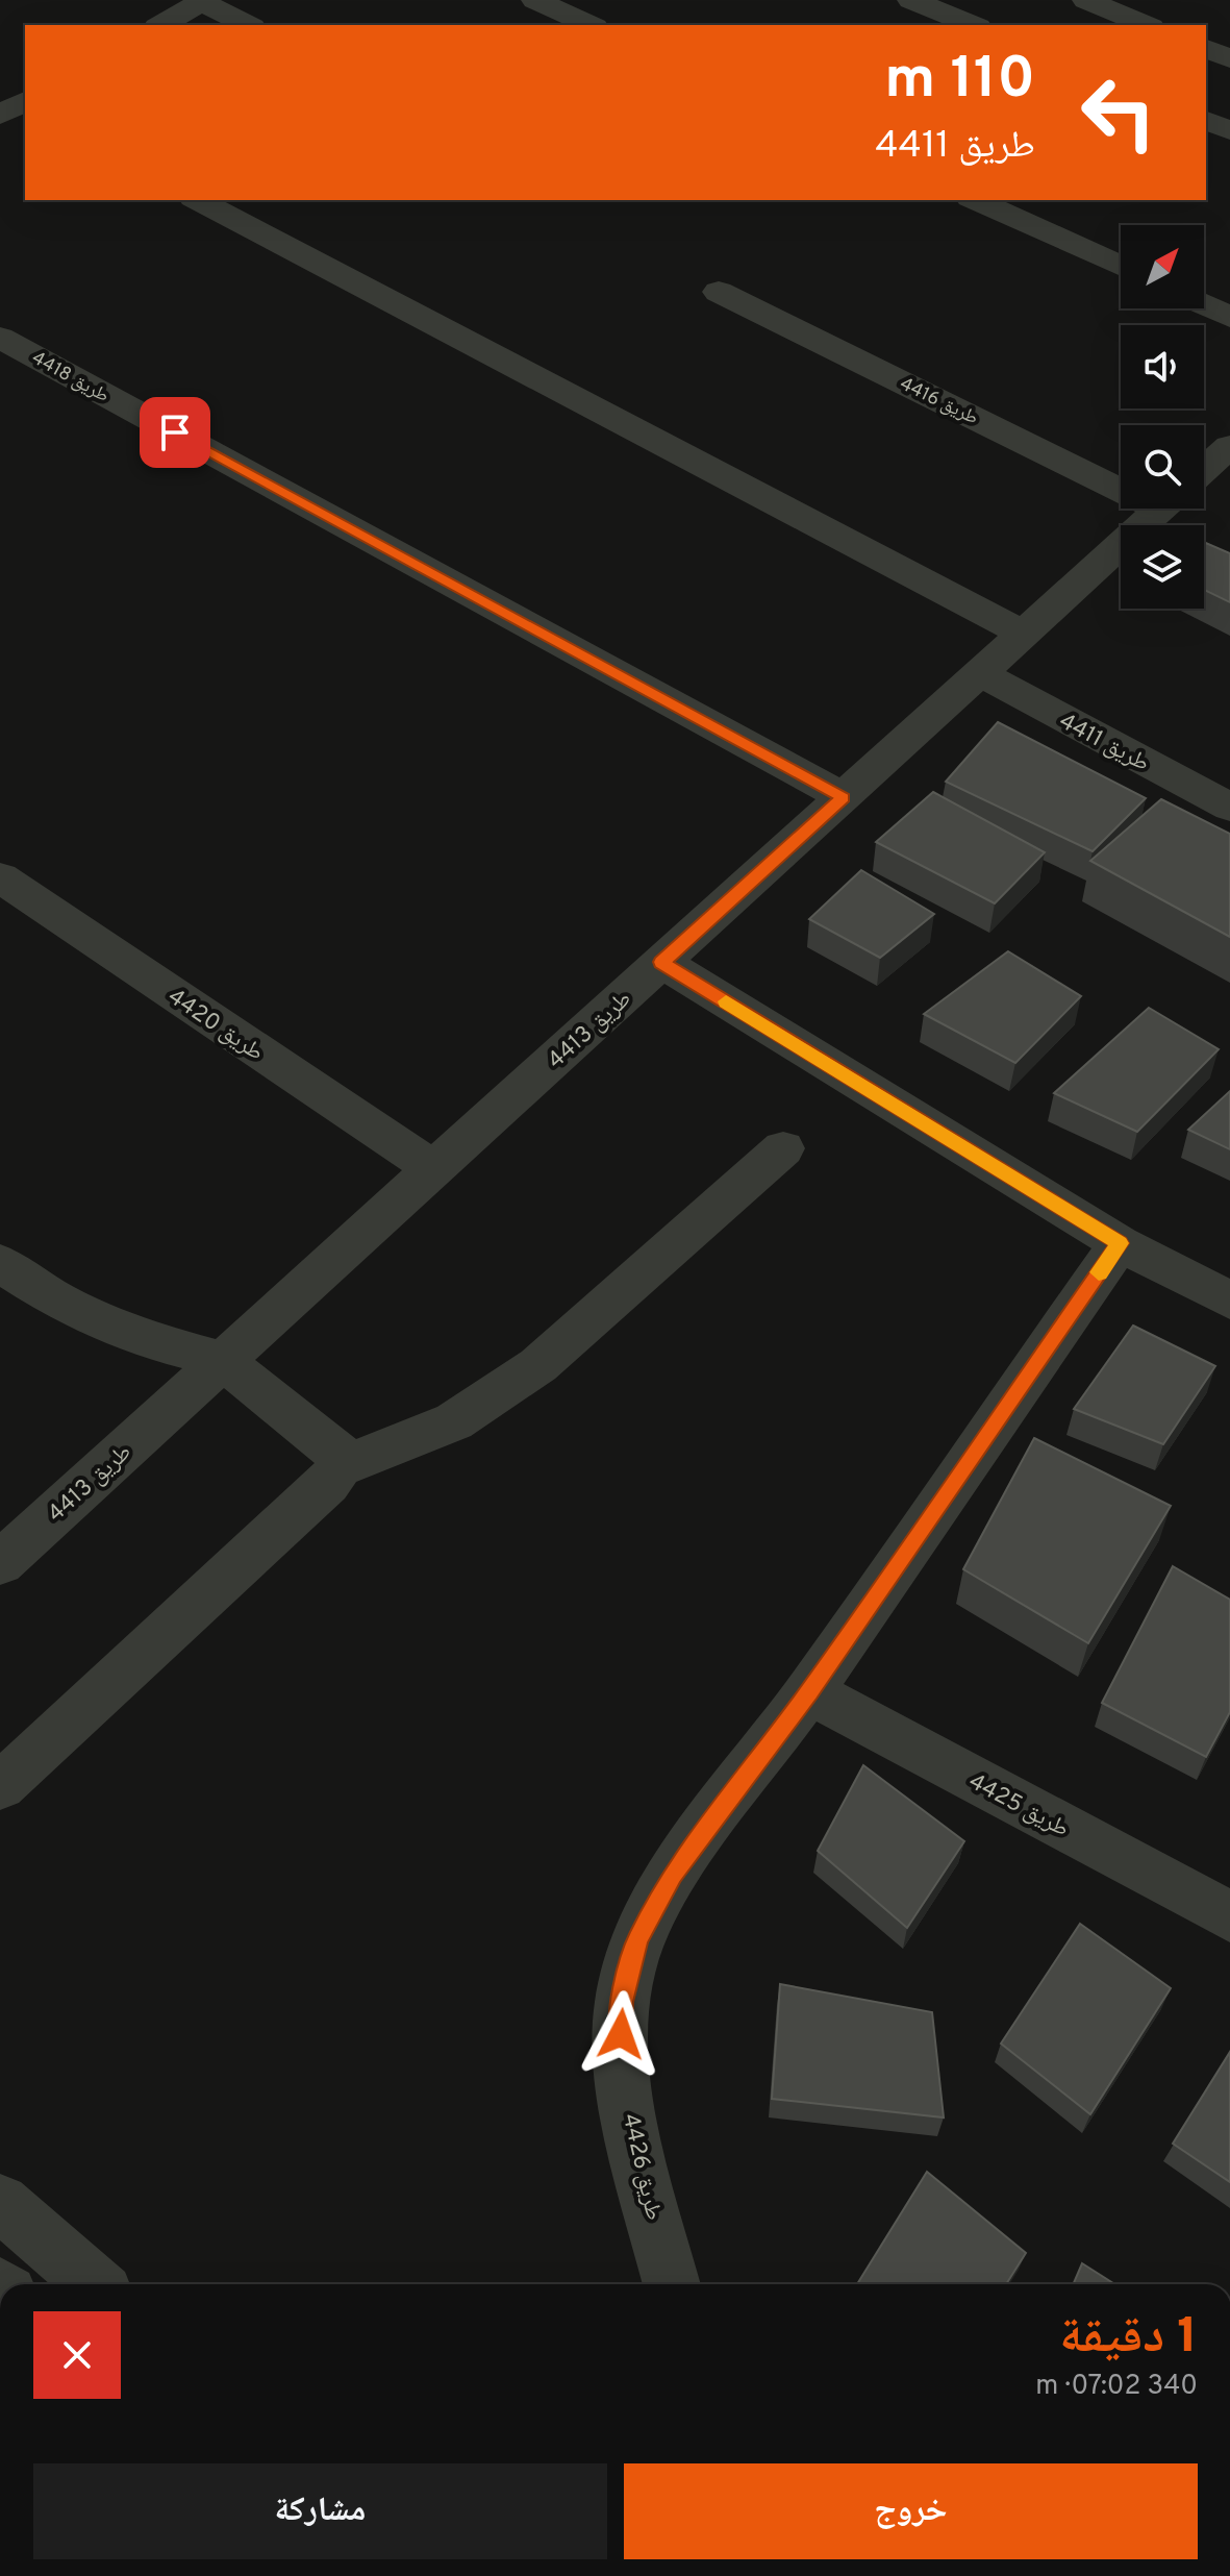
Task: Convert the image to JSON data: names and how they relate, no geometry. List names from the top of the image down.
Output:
{
  "streets": {
    "street": [
      "طريق 4418",
      "طريق 4416",
      "طريق 4411",
      "طريق 4420",
      "طريق 4413",
      "طريق 4425",
      "طريق 4426"
    ]
  },
  "crossings": [
    ["طريق 4418", "طريق 4413"],
    ["طريق 4411", "طريق 4413"],
    ["طريق 4420", "طريق 4413"],
    ["طريق 4425", "طريق 4426"]
  ],
  "north": "top right",
  "page": {
    "turn": ["110 m", "طريق 4411"],
    "heading": ["1 دقيقة", "340 m · 07:02"],
    "buttons": ["خروج", "مشاركة"]
  }
}
